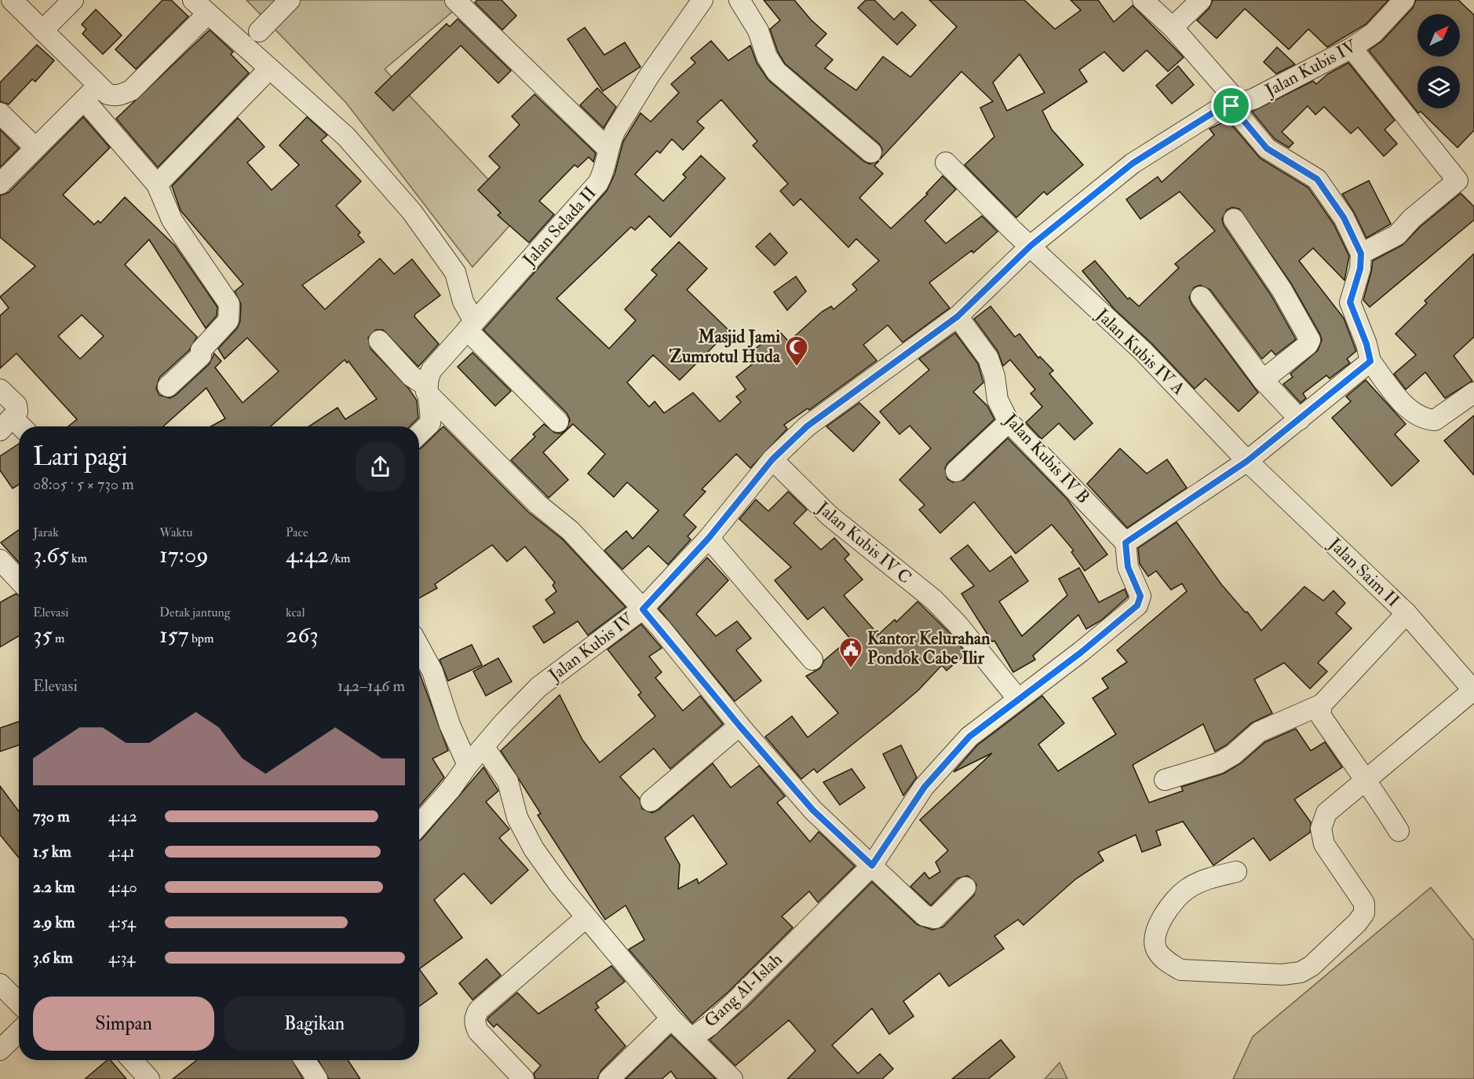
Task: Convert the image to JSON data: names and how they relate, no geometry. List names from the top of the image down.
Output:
{
  "streets": {
    "street": [
      "Jalan Kubis IV",
      "Jalan Selada II",
      "Jalan Kubis IV A",
      "Jalan Kubis IV B",
      "Jalan Kubis IV C",
      "Jalan Saim II",
      "Gang Al-Islah"
    ]
  },
  "crossings": [
    ["Jalan Kubis IV", "Jalan Kubis IV A"],
    ["Jalan Kubis IV", "Jalan Kubis IV B"],
    ["Jalan Kubis IV", "Jalan Kubis IV C"],
    ["Jalan Kubis IV", "Gang Al-Islah"],
    ["Jalan Kubis IV A", "Jalan Saim II"],
    ["Jalan Kubis IV B", "Gang Al-Islah"],
    ["Jalan Kubis IV C", "Gang Al-Islah"]
  ],
  "places": {
    "mosque": ["Masjid Jami Zumrotul Huda"],
    "public building": ["Kantor Kelurahan Pondok Cabe Ilir"]
  },
  "north": "top right",
  "page": {
    "heading": ["Lari pagi", "08:05 · 5 × 730 m"],
    "stats": [
      ["Jarak", "3.65 km"],
      ["Waktu", "17:09"],
      ["Pace", "4:42 /km"],
      ["Elevasi", "35 m"],
      ["Detak jantung", "157 bpm"],
      ["kcal", "263"]
    ],
    "chart": ["Elevasi", "142–146 m"],
    "list": [
      {
        "name": "730 m",
        "note": "4:42"
      },
      {
        "name": "1.5 km",
        "note": "4:41"
      },
      {
        "name": "2.2 km",
        "note": "4:40"
      },
      {
        "name": "2.9 km",
        "note": "4:54"
      },
      {
        "name": "3.6 km",
        "note": "4:34"
      }
    ],
    "buttons": ["Simpan", "Bagikan"]
  }
}
